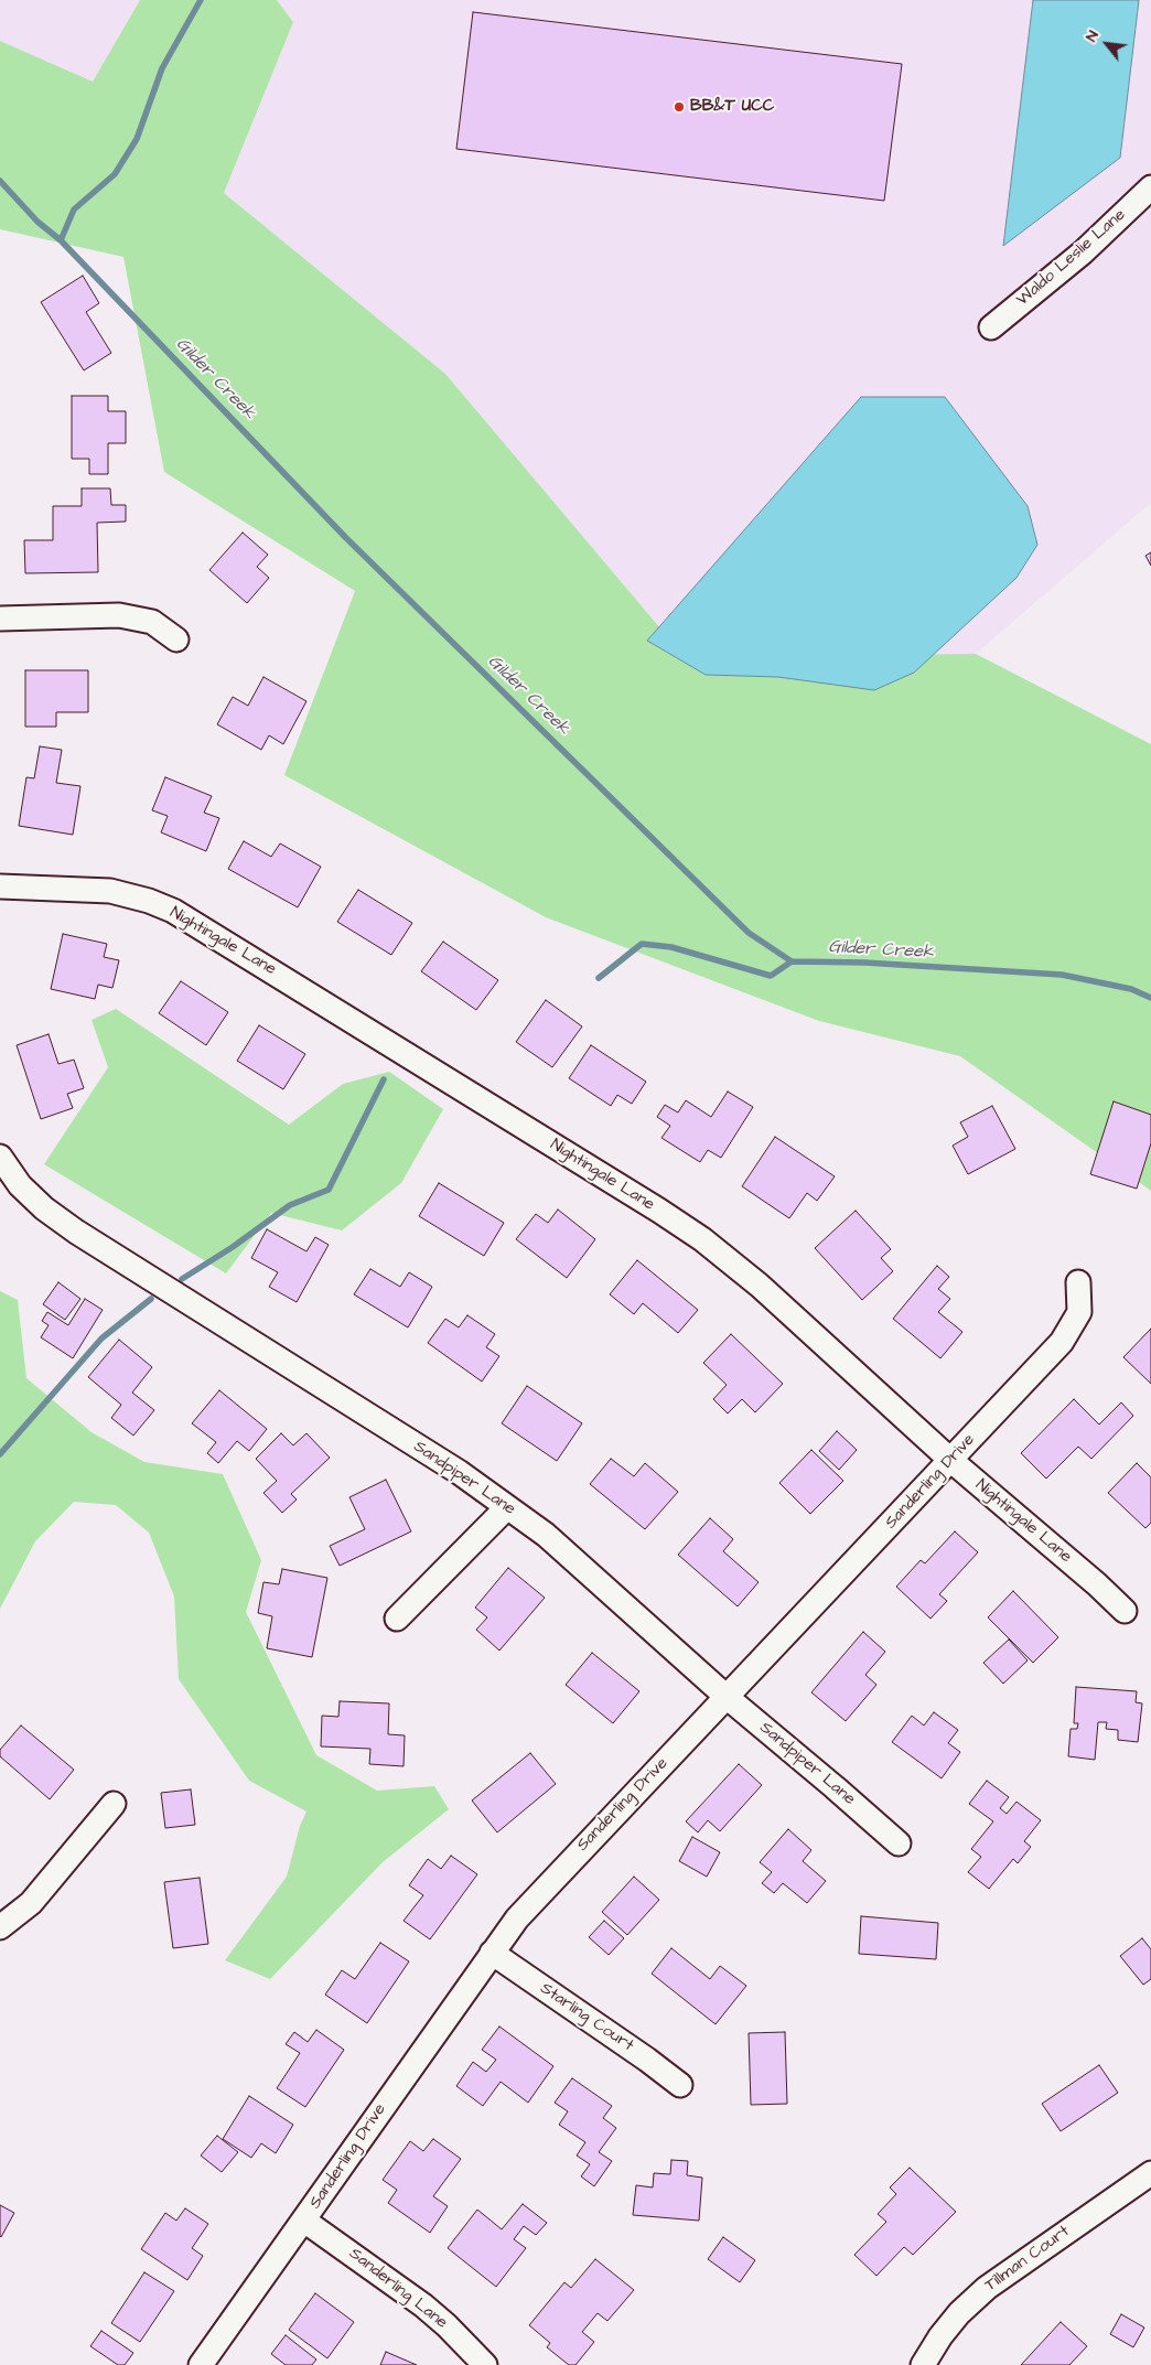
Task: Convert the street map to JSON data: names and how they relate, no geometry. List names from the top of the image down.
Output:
{
  "streets": {
    "street": [
      "Waldo Leslie Lane",
      "Nightingale Lane",
      "Sandpiper Lane",
      "Sanderling Drive",
      "Starling Court",
      "Tillman Court",
      "Sanderling Lane"
    ]
  },
  "crossings": [
    ["Nightingale Lane", "Sanderling Drive"],
    ["Sandpiper Lane", "Sanderling Drive"],
    ["Sanderling Drive", "Starling Court"],
    ["Sanderling Drive", "Sanderling Lane"]
  ],
  "water": ["Gilder Creek"],
  "places": ["BB&T UCC"],
  "north": "top left"
}
